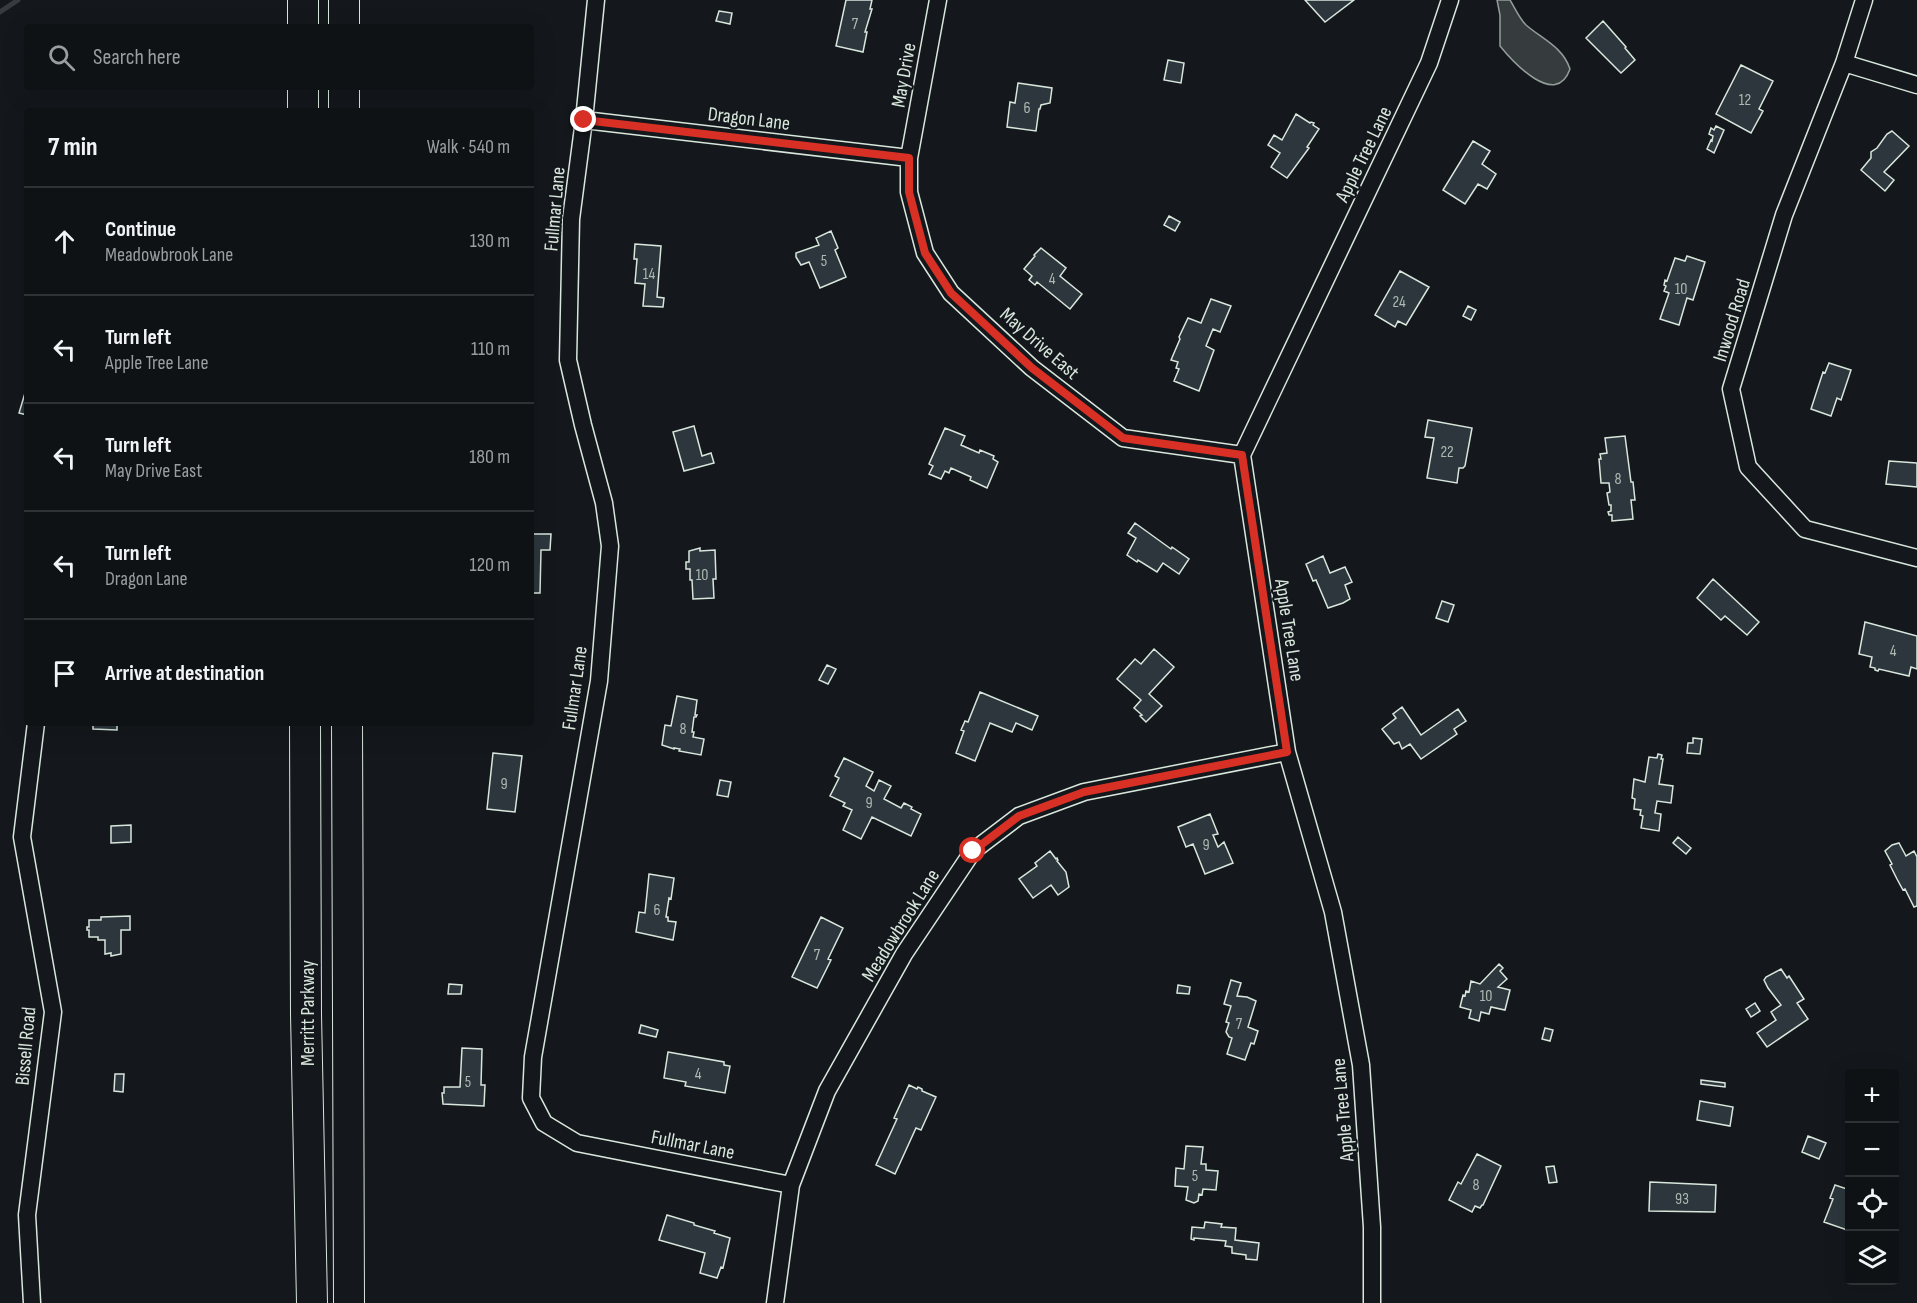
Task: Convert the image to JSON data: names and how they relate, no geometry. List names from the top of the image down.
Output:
{
  "streets": {
    "highway": ["Merritt Parkway"],
    "street": [
      "May Drive",
      "Dragon Lane",
      "Apple Tree Lane",
      "Fullmar Lane",
      "Inwood Road",
      "May Drive East",
      "Meadowbrook Lane",
      "Bissell Road"
    ]
  },
  "crossings": [
    ["May Drive", "Dragon Lane"],
    ["May Drive", "May Drive East"],
    ["Dragon Lane", "Fullmar Lane"],
    ["Dragon Lane", "May Drive East"],
    ["Apple Tree Lane", "May Drive East"],
    ["Apple Tree Lane", "Meadowbrook Lane"],
    ["Fullmar Lane", "Meadowbrook Lane"]
  ],
  "house_numbers": [
    "7",
    "12",
    "6",
    "5",
    "14",
    "4",
    "10",
    "24",
    "22",
    "8",
    "10",
    "4",
    "8",
    "9",
    "9",
    "9",
    "6",
    "7",
    "10",
    "7",
    "4",
    "5",
    "5",
    "8",
    "93"
  ],
  "page": {
    "search": "Search here",
    "heading": ["7 min", "Walk · 540 m"],
    "list": [
      ["Continue", "Meadowbrook Lane", "130 m"],
      ["Turn left", "Apple Tree Lane", "110 m"],
      ["Turn left", "May Drive East", "180 m"],
      ["Turn left", "Dragon Lane", "120 m"],
      "Arrive at destination"
    ],
    "map_buttons": ["+", "−"]
  }
}
